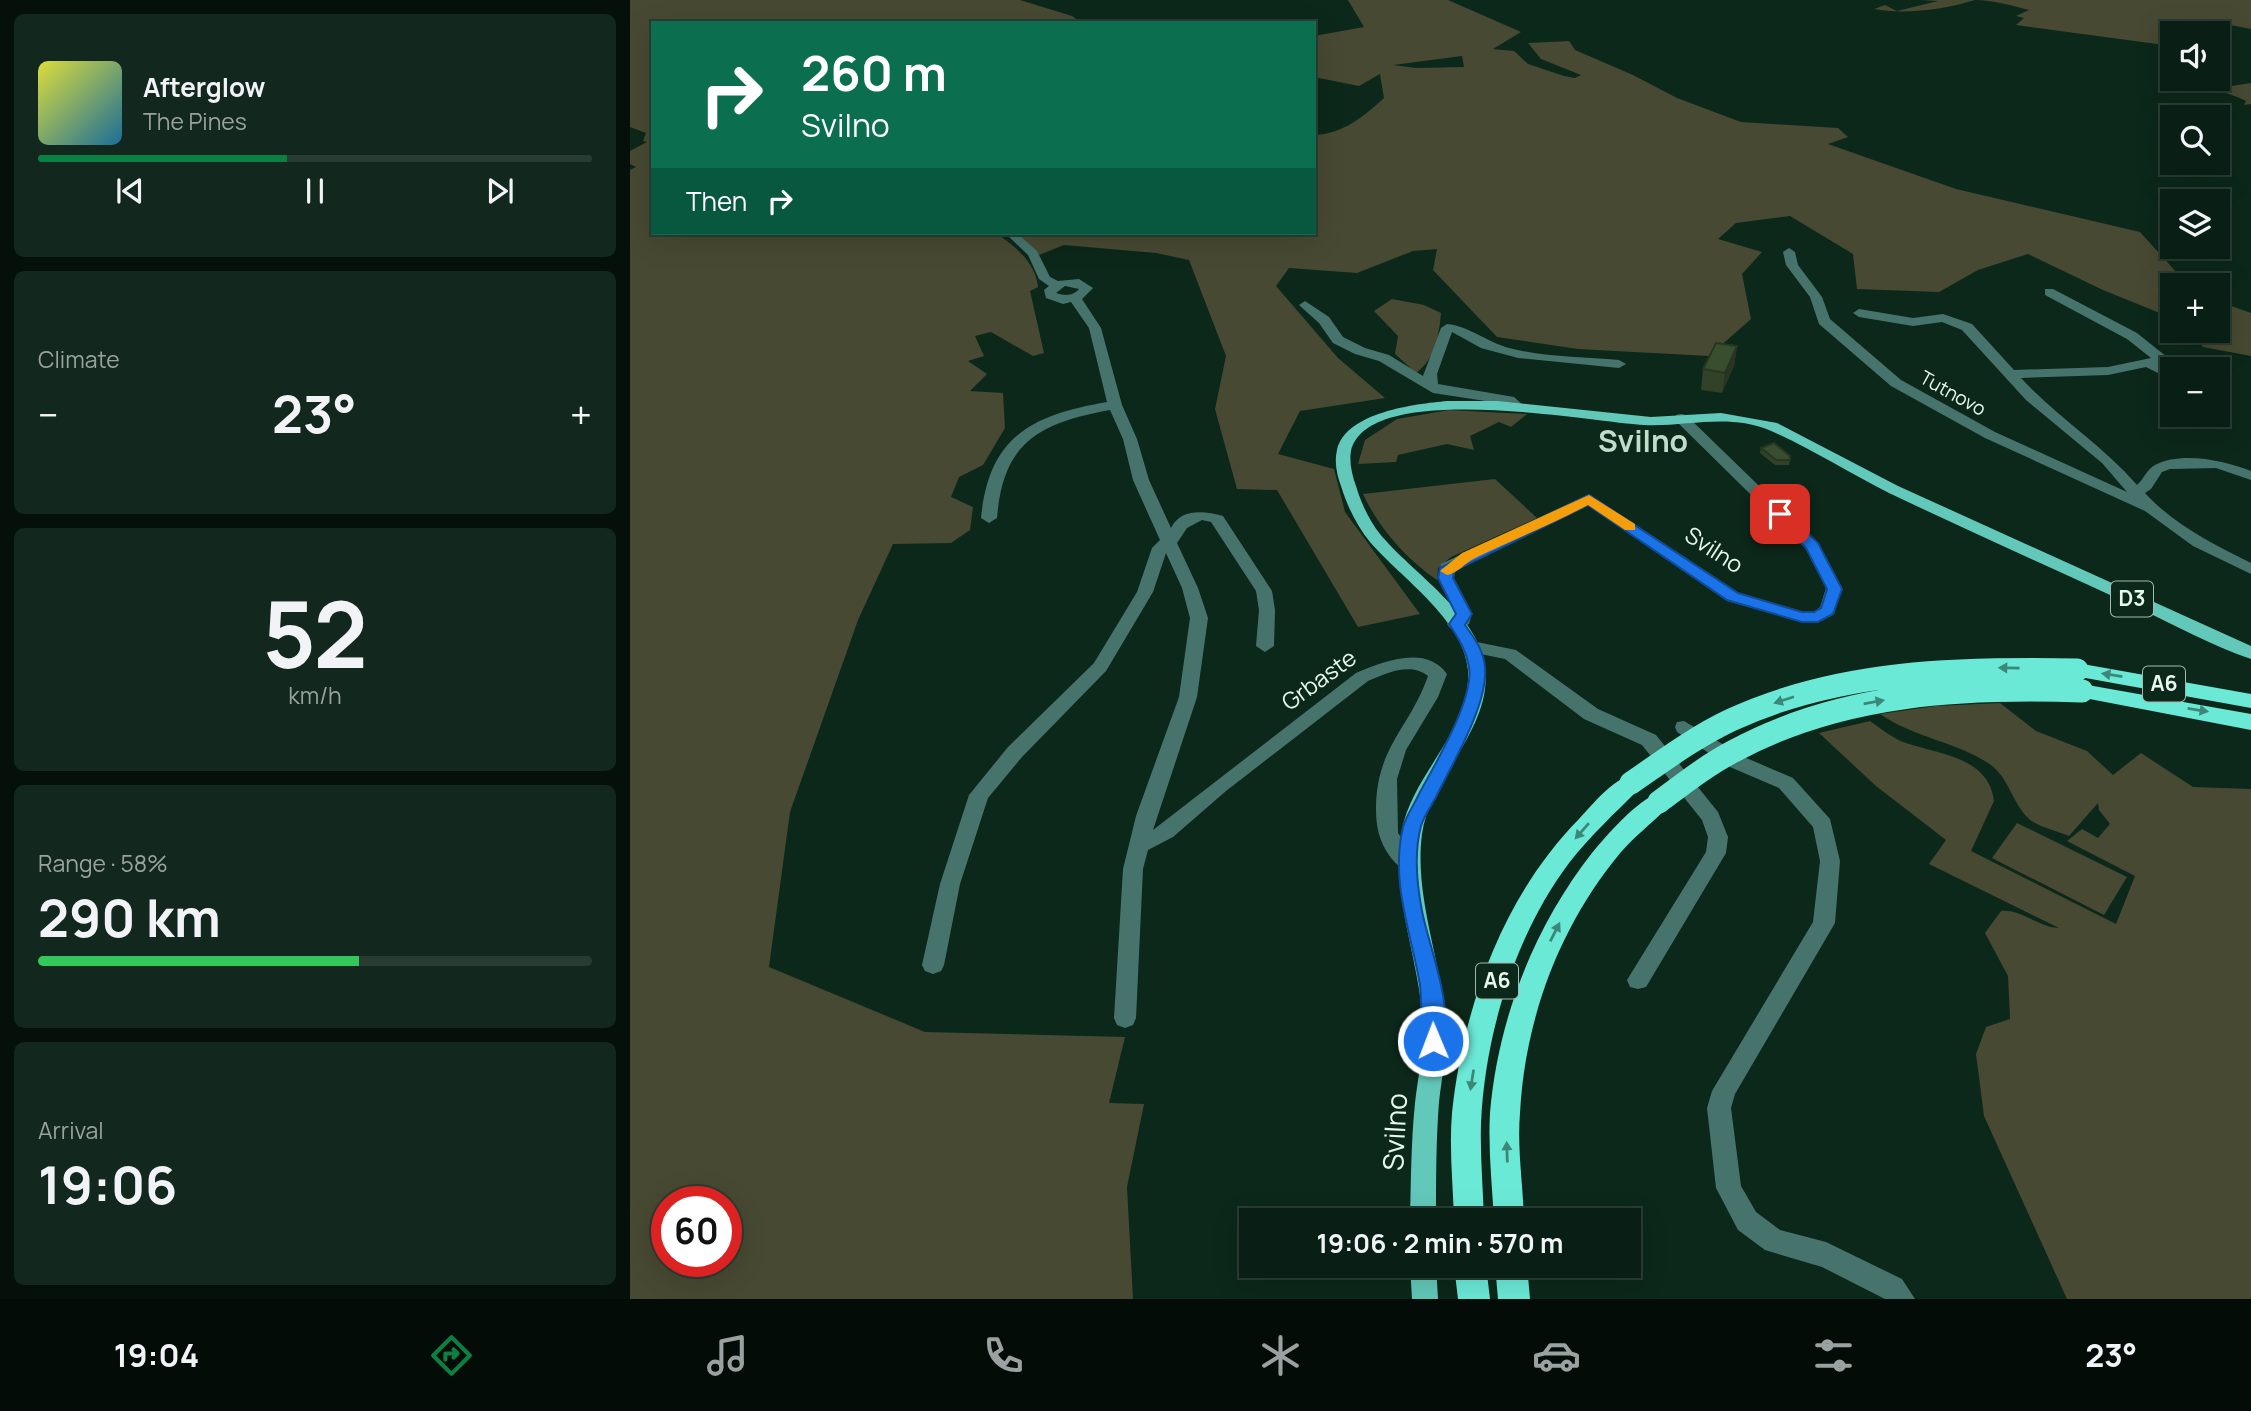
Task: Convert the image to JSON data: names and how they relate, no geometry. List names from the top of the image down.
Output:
{
  "streets": {
    "highway": ["A6"],
    "main road": ["Svilno", "D3"],
    "street": ["Tutnovo", "Grbaste"]
  },
  "crossings": [
    ["Svilno", "Grbaste"]
  ],
  "districts": ["Svilno"],
  "page": {
    "map_buttons": ["+", "−"],
    "turn": ["260 m", "Svilno"],
    "song": ["Afterglow", "The Pines"],
    "then": "Then",
    "tile": [
      "Climate",
      ["52", "km/h"],
      ["Range · 58%", "290 km"],
      ["Arrival", "19:06"]
    ],
    "heat": ["−", "23°", "+"],
    "limit": "60",
    "trip": "19:06 · 2 min · 570 m",
    "tabs": ["19:04", "23°"]
  }
}
